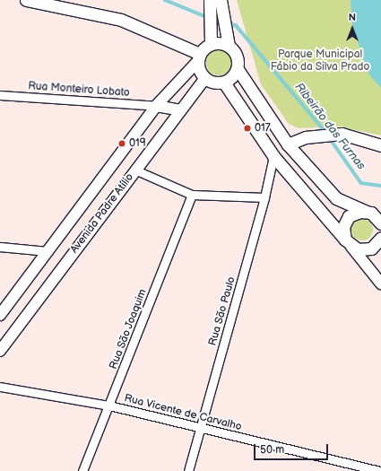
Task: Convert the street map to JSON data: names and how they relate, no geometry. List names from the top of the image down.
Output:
{
  "streets": {
    "street": [
      "Rua Monteiro Lobato",
      "Avenida Padre Atílio",
      "Rua São Paulo",
      "Rua São Joaquim",
      "Rua Vicente de Carvalho"
    ]
  },
  "crossings": [
    ["Rua Monteiro Lobato", "Avenida Padre Atílio"],
    ["Rua São Paulo", "Rua Vicente de Carvalho"],
    ["Rua São Joaquim", "Rua Vicente de Carvalho"]
  ],
  "water": ["Ribeirão das Furnas"],
  "parks": ["Parque Municipal Fábio da Silva Prado"],
  "places": ["017", "019"],
  "scale_bar": "50 m",
  "north": "top"
}
